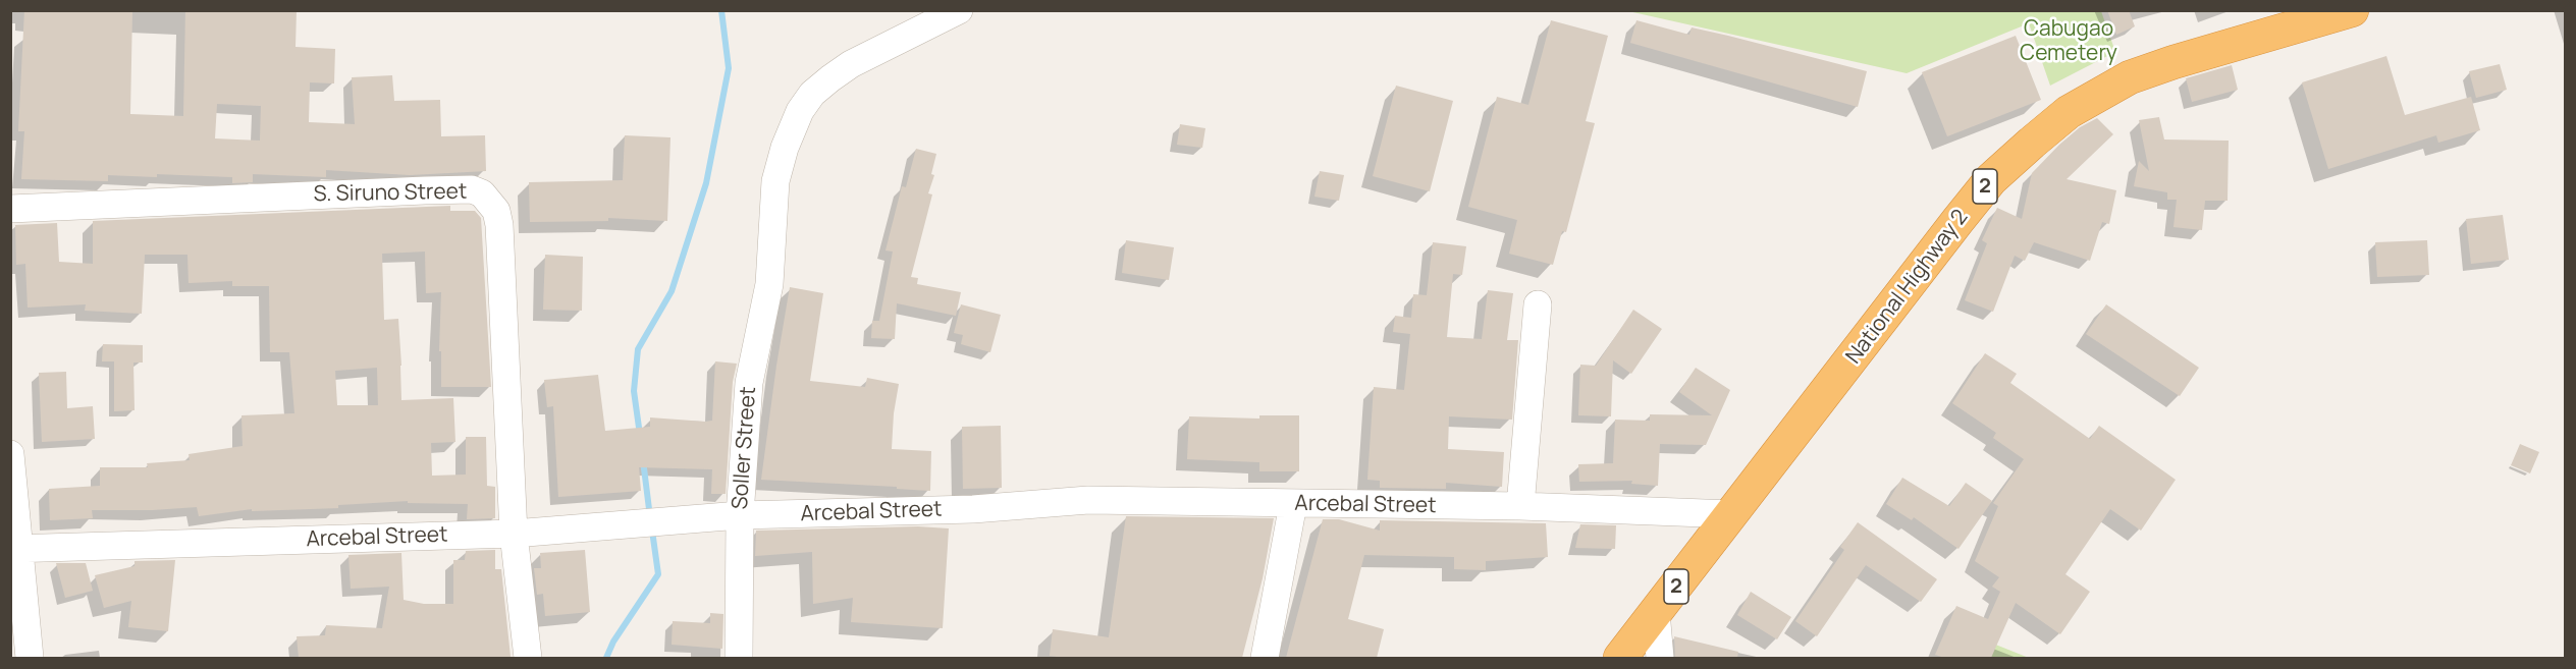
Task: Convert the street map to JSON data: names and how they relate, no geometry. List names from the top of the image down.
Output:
{
  "streets": {
    "highway": ["2", "National Highway 2"],
    "street": ["S. Siruno Street", "Soller Street", "Arcebal Street"]
  },
  "crossings": [
    ["S. Siruno Street", "Arcebal Street"],
    ["National Highway 2", "Arcebal Street"],
    ["Soller Street", "Arcebal Street"]
  ],
  "parks": ["Cabugao Cemetery"]
}
